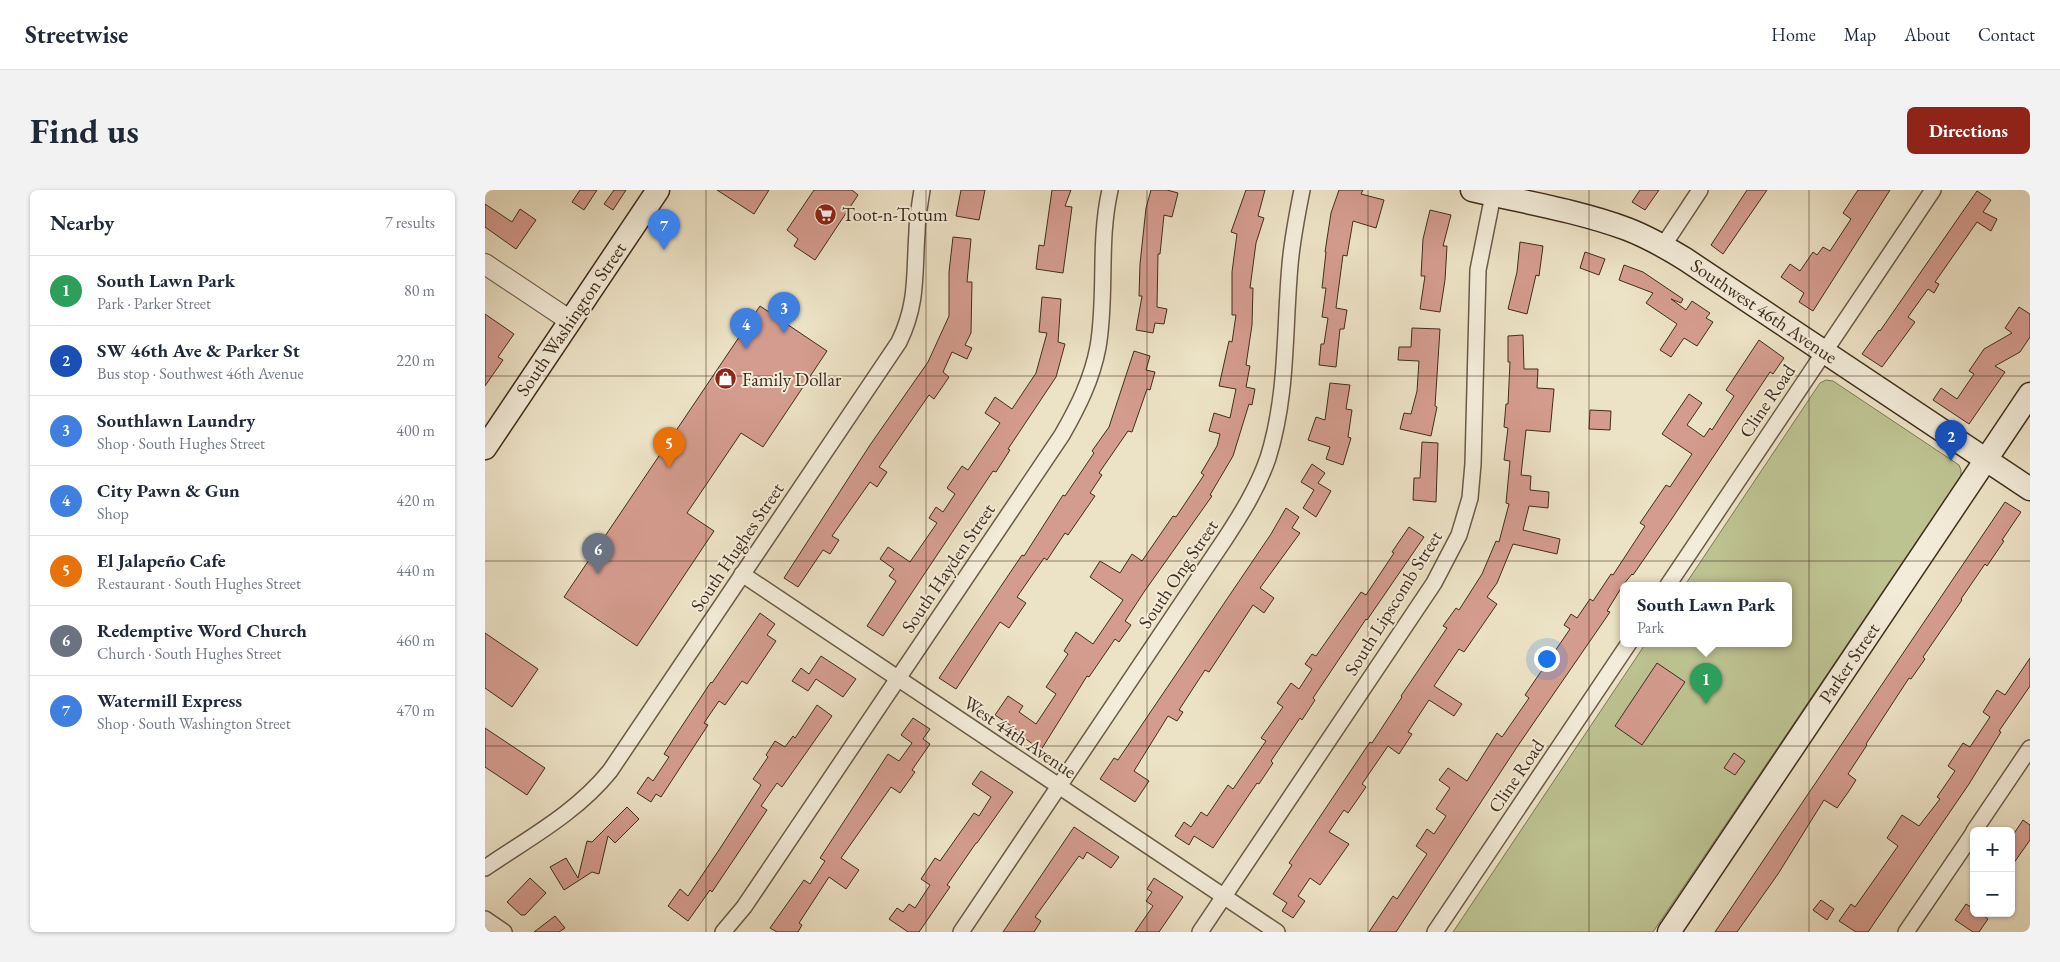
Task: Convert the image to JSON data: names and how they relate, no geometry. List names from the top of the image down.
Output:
{
  "streets": {
    "main road": ["Southwest 46th Avenue", "South Washington Street", "Parker Street"],
    "street": [
      "Cline Road",
      "South Hughes Street",
      "South Hayden Street",
      "South Ong Street",
      "South Lipscomb Street",
      "West 44th Avenue"
    ]
  },
  "crossings": [
    ["Southwest 46th Avenue", "Cline Road"],
    ["Southwest 46th Avenue", "South Lipscomb Street"],
    ["Southwest 46th Avenue", "Parker Street"],
    ["South Hughes Street", "West 44th Avenue"],
    ["South Hayden Street", "West 44th Avenue"],
    ["South Ong Street", "West 44th Avenue"],
    ["South Lipscomb Street", "West 44th Avenue"]
  ],
  "places": {
    "supermarket": ["Toot-n-Totum"],
    "shop": ["Family Dollar"]
  },
  "page": {
    "header": "Streetwise",
    "nav": [
      "Home",
      "Map",
      "About",
      "Contact"
    ],
    "buttons": "Directions",
    "title": "Find us",
    "heading": ["Nearby", "7 results"],
    "pins": [
      "7",
      "3",
      "4",
      "2",
      "5",
      "6",
      "1"
    ],
    "list": [
      {
        "mark": "1",
        "name": "South Lawn Park",
        "note": "Park · Parker Street",
        "value": "80 m"
      },
      {
        "mark": "2",
        "name": "SW 46th Ave & Parker St",
        "note": "Bus stop · Southwest 46th Avenue",
        "value": "220 m"
      },
      {
        "mark": "3",
        "name": "Southlawn Laundry",
        "note": "Shop · South Hughes Street",
        "value": "400 m"
      },
      {
        "mark": "4",
        "name": "City Pawn & Gun",
        "note": "Shop",
        "value": "420 m"
      },
      {
        "mark": "5",
        "name": "El Jalapeño Cafe",
        "note": "Restaurant · South Hughes Street",
        "value": "440 m"
      },
      {
        "mark": "6",
        "name": "Redemptive Word Church",
        "note": "Church · South Hughes Street",
        "value": "460 m"
      },
      {
        "mark": "7",
        "name": "Watermill Express",
        "note": "Shop · South Washington Street",
        "value": "470 m"
      }
    ],
    "popup": ["South Lawn Park", "Park"],
    "map_buttons": ["+", "−"]
  }
}
